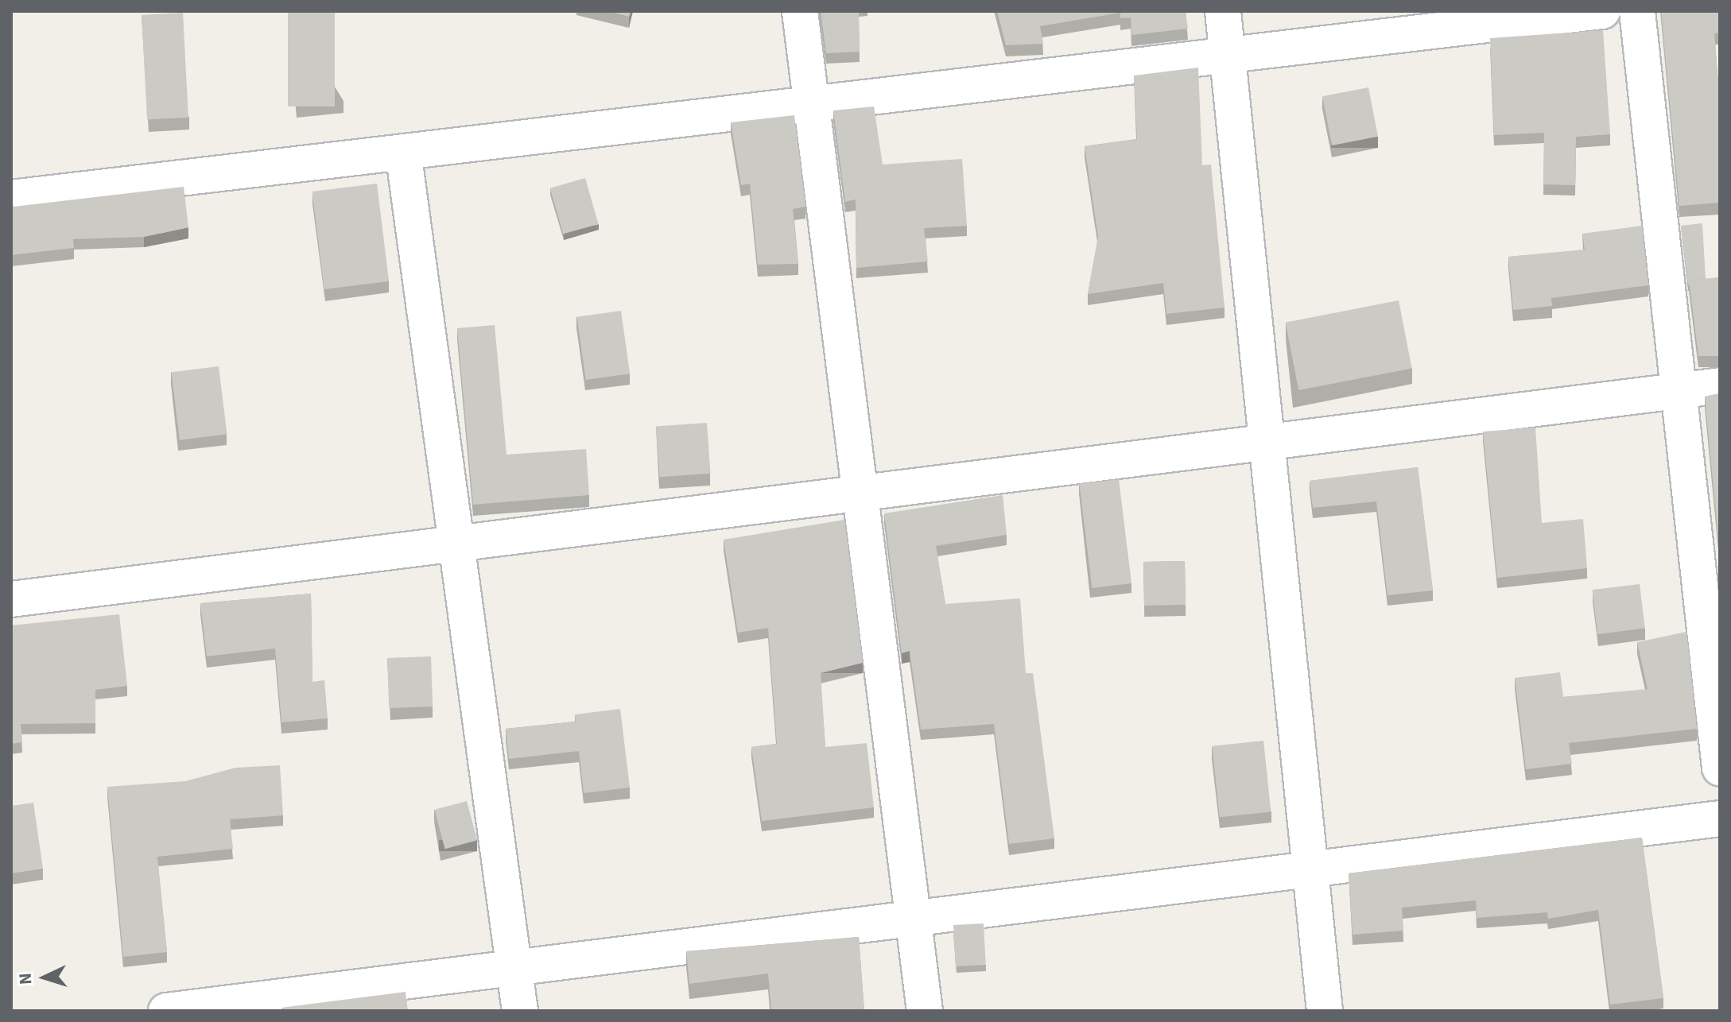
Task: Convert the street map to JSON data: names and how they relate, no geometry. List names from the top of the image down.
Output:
{
  "north": "left"
}
